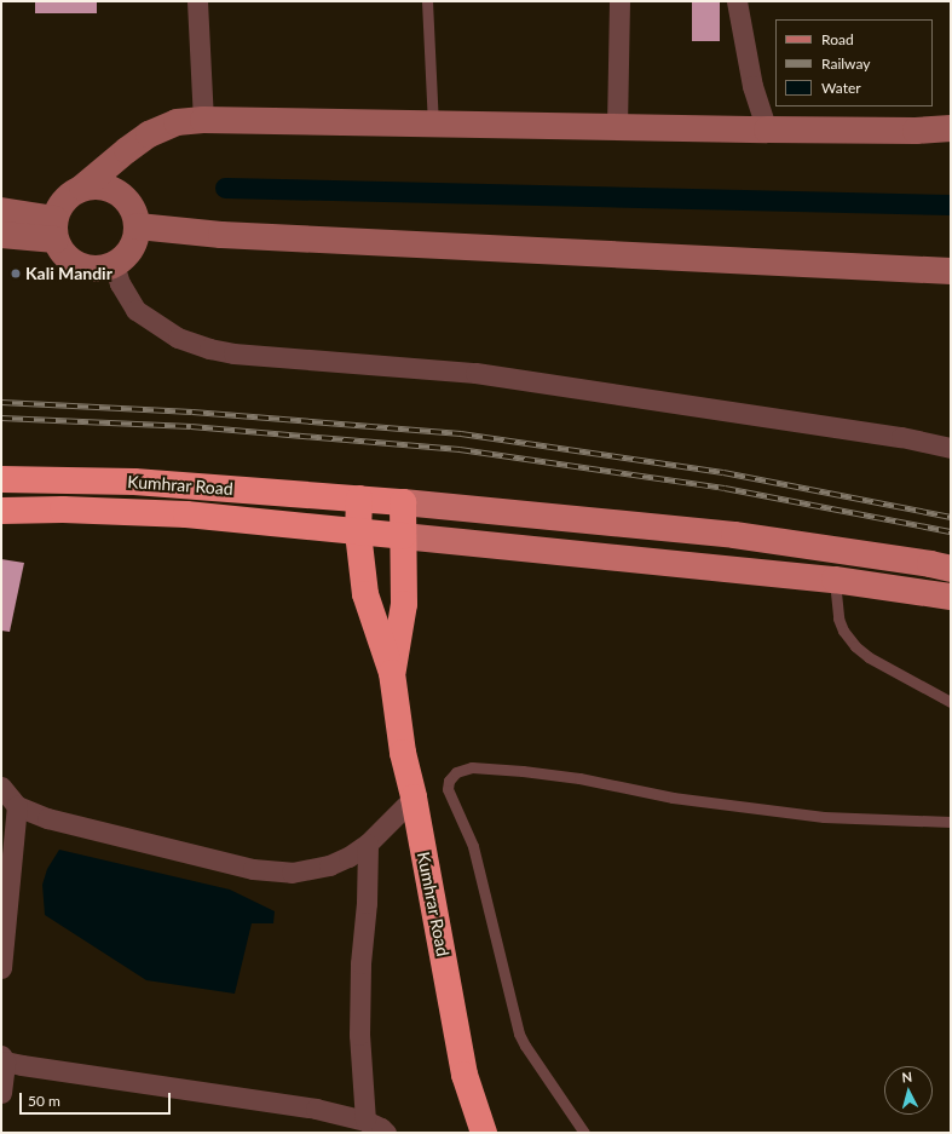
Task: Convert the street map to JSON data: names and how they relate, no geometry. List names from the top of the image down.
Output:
{
  "streets": {
    "highway": ["Kumhrar Road"]
  },
  "places": ["Kali Mandir"],
  "legend": ["Road", "Railway", "Water"],
  "scale_bar": "50 m",
  "north": "top"
}
